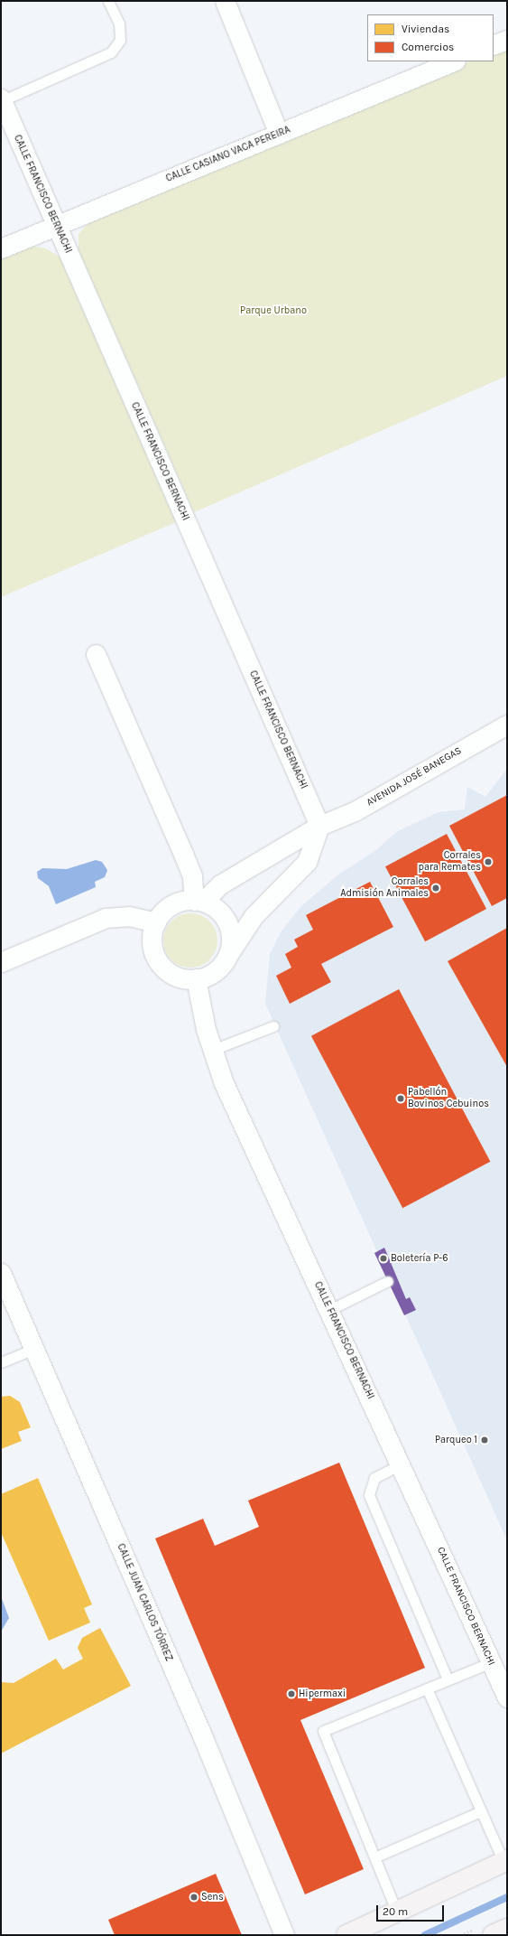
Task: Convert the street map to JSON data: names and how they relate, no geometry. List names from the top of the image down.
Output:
{
  "streets": {
    "street": [
      "CALLE CASIANO VACA PEREIRA",
      "CALLE FRANCISCO BERNACHI",
      "AVENIDA JOSÉ BANEGAS",
      "CALLE JUAN CARLOS TÓRREZ"
    ]
  },
  "crossings": [
    ["CALLE CASIANO VACA PEREIRA", "CALLE FRANCISCO BERNACHI"],
    ["CALLE FRANCISCO BERNACHI", "AVENIDA JOSÉ BANEGAS"]
  ],
  "parks": ["Parque Urbano"],
  "places": [
    "Corrales para Remates",
    "Corrales Admisión Animales",
    "Pabellón Bovinos Cebuinos",
    "Boletería P-6",
    "Parqueo 1",
    "Hipermaxi",
    "Sens"
  ],
  "legend": ["Viviendas", "Comercios"],
  "scale_bar": "20 m"
}
